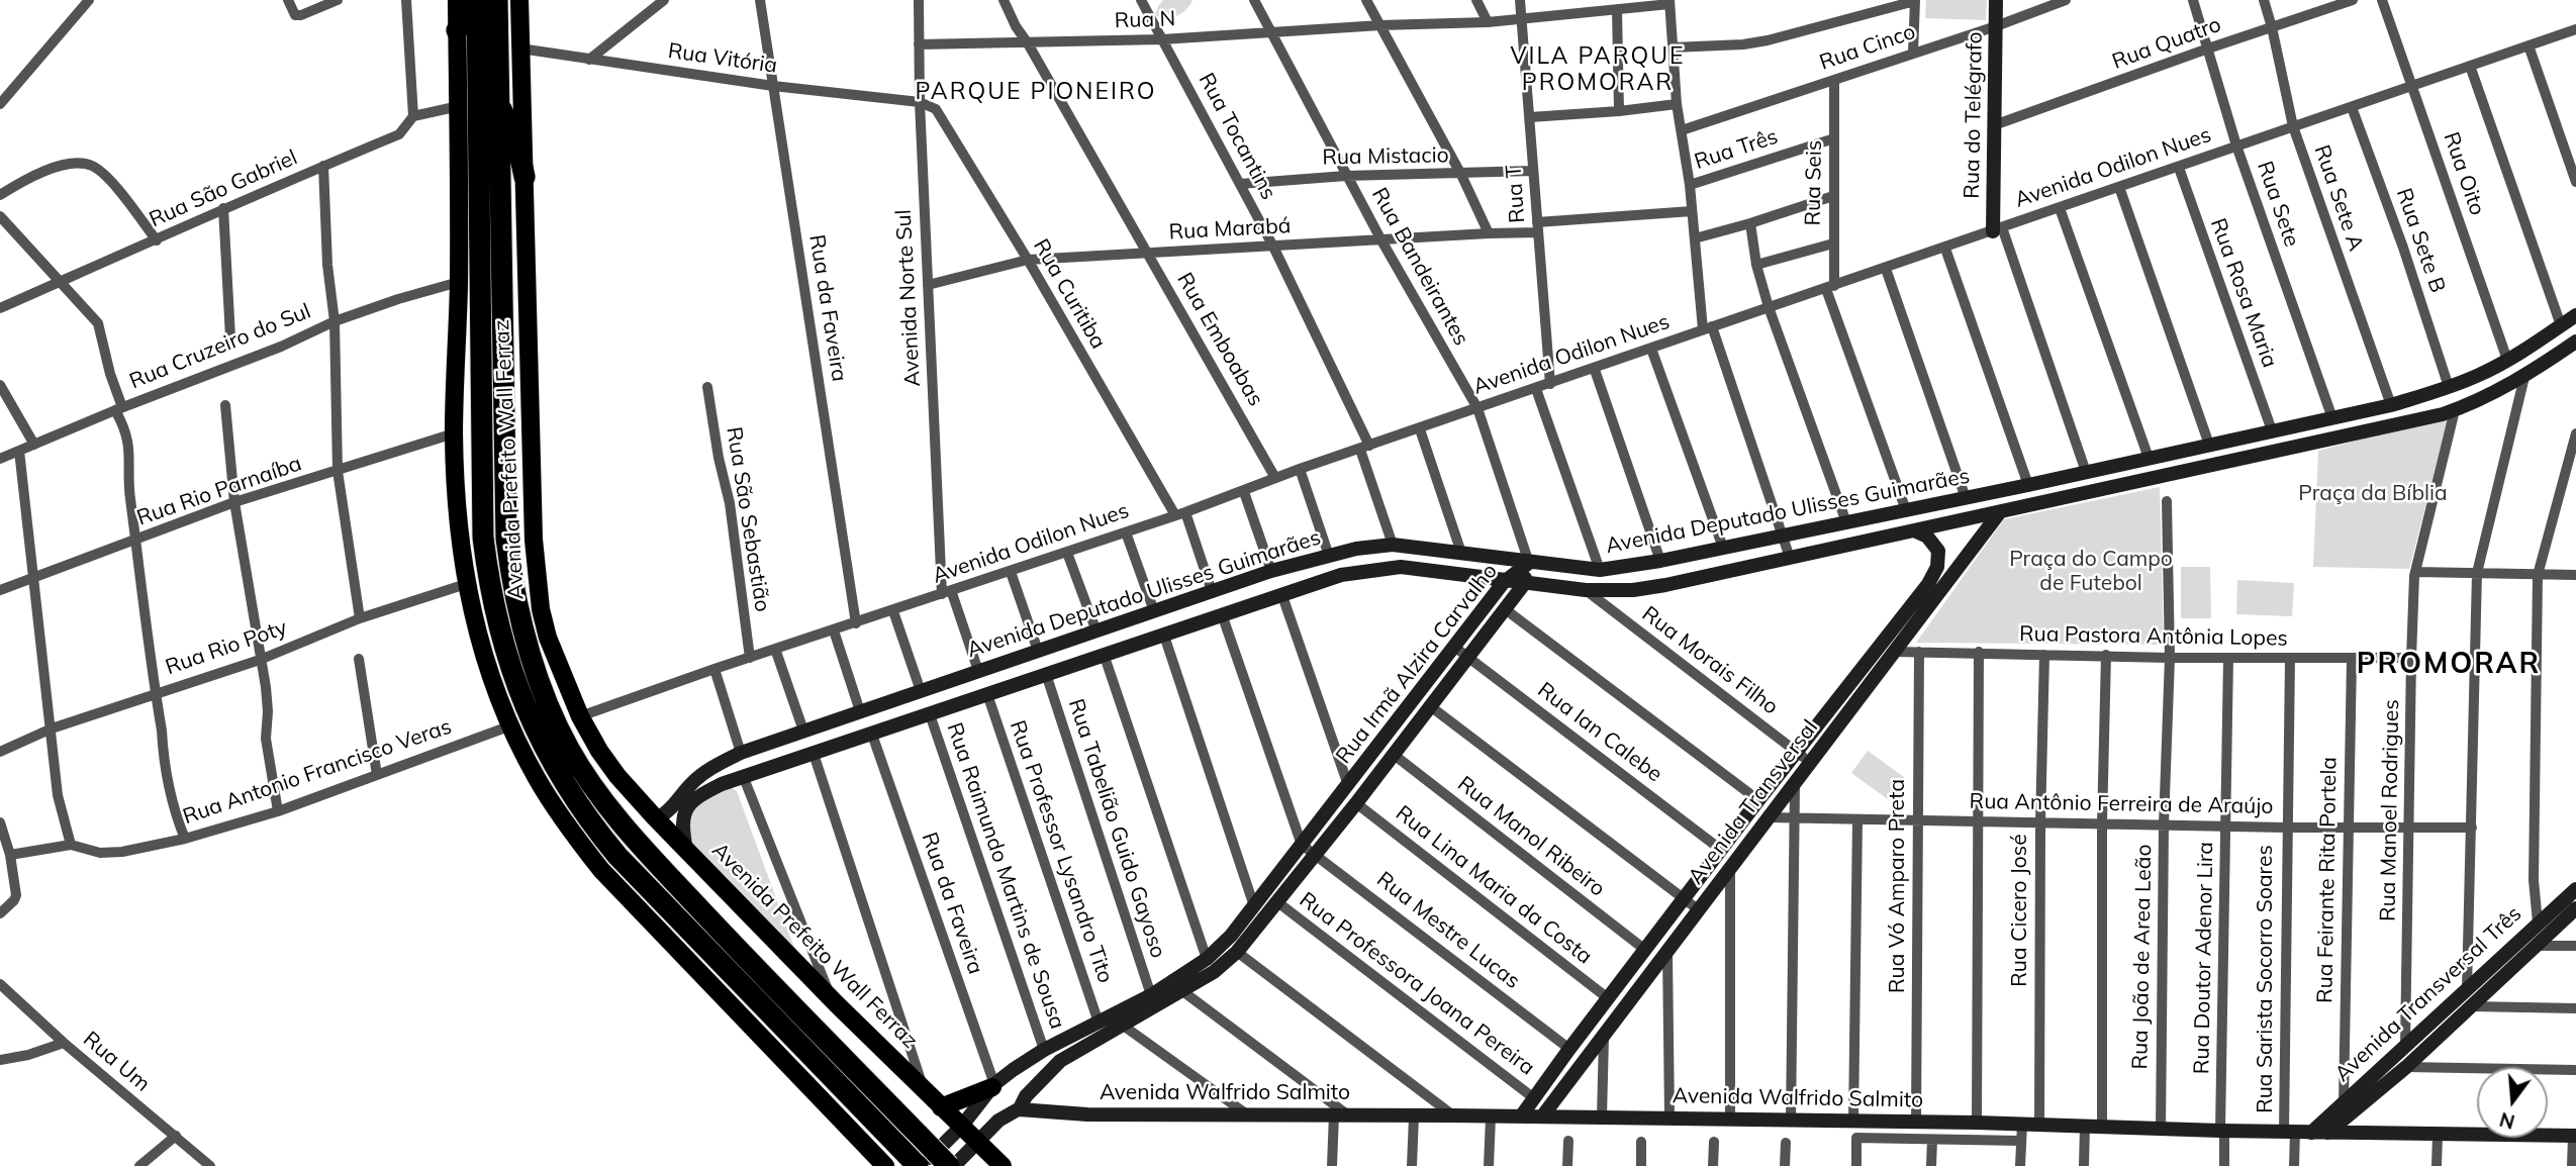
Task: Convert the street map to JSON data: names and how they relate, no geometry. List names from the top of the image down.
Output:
{
  "streets": {
    "highway": ["Avenida Prefeito Wall Ferraz"],
    "street": [
      "Rua N",
      "Rua Quatro",
      "Rua Cinco",
      "Rua Vitória",
      "Rua do Telégrafo",
      "Rua Tocantins",
      "Rua Três",
      "Rua Mistacio",
      "Avenida Odilon Nues",
      "Rua Oito",
      "Rua Seis",
      "Rua São Gabriel",
      "Rua T",
      "Rua Sete A",
      "Rua Sete",
      "Rua Marabá",
      "Rua Sete B",
      "Rua Bandeirantes",
      "Rua Rosa Maria",
      "Rua Curitiba",
      "Avenida Norte Sul",
      "Rua da Faveira",
      "Rua Emboabas",
      "Rua Cruzeiro do Sul",
      "Rua Rio Parnaíba",
      "Avenida Deputado Ulisses Guimarães",
      "Rua São Sebastião",
      "Rua Pastora Antônia Lopes",
      "Rua Rio Poty",
      "Rua Morais Filho",
      "Rua Irmã Alzira Carvalho",
      "Rua Ian Calebe",
      "Rua Antonio Francisco Veras",
      "Avenida Transversal",
      "Rua Antônio Ferreira de Araújo",
      "Rua Manoel Rodrigues",
      "Rua Tabelião Guido Gayoso",
      "Rua Manol Ribeiro",
      "Rua Professor Lysandro Tito",
      "Rua Raimundo Martins de Sousa",
      "Rua Feirante Rita Portela",
      "Rua Lina Maria da Costa",
      "Rua Vó Amparo Preta",
      "Rua Cicero José",
      "Rua Mestre Lucas",
      "Rua João de Area Leão",
      "Rua Doutor Adenor Lira",
      "Rua Sarista Socorro Soares",
      "Rua Professora Joana Pereira",
      "Avenida Transversal Três",
      "Rua Um",
      "Avenida Walfrido Salmito"
    ]
  },
  "crossings": [
    ["Rua N", "Rua Tocantins"],
    ["Rua N", "Rua T"],
    ["Rua N", "Rua Bandeirantes"],
    ["Rua N", "Avenida Norte Sul"],
    ["Rua N", "Rua Emboabas"],
    ["Rua Quatro", "Rua do Telégrafo"],
    ["Rua Quatro", "Rua Sete A"],
    ["Rua Quatro", "Rua Sete"],
    ["Rua Cinco", "Rua do Telégrafo"],
    ["Rua Cinco", "Rua Seis"],
    ["Rua Vitória", "Rua Curitiba"],
    ["Rua Vitória", "Avenida Norte Sul"],
    ["Rua Vitória", "Rua da Faveira"],
    ["Rua Vitória", "Avenida Prefeito Wall Ferraz"],
    ["Rua do Telégrafo", "Avenida Odilon Nues"],
    ["Rua Tocantins", "Rua Mistacio"],
    ["Rua Tocantins", "Avenida Odilon Nues"],
    ["Rua Tocantins", "Rua Marabá"],
    ["Rua Tocantins", "Avenida Deputado Ulisses Guimarães"],
    ["Rua Três", "Rua Seis"],
    ["Rua Mistacio", "Rua T"],
    ["Rua Mistacio", "Rua Bandeirantes"],
    ["Avenida Odilon Nues", "Rua Oito"],
    ["Avenida Odilon Nues", "Rua Seis"],
    ["Avenida Odilon Nues", "Rua T"],
    ["Avenida Odilon Nues", "Rua Sete A"],
    ["Avenida Odilon Nues", "Rua Sete"],
    ["Avenida Odilon Nues", "Rua Sete B"],
    ["Avenida Odilon Nues", "Rua Bandeirantes"],
    ["Avenida Odilon Nues", "Rua Rosa Maria"],
    ["Avenida Odilon Nues", "Rua Curitiba"],
    ["Avenida Odilon Nues", "Avenida Norte Sul"],
    ["Avenida Odilon Nues", "Rua da Faveira"],
    ["Avenida Odilon Nues", "Rua Emboabas"],
    ["Avenida Odilon Nues", "Avenida Prefeito Wall Ferraz"],
    ["Avenida Odilon Nues", "Rua São Sebastião"],
    ["Rua Oito", "Avenida Deputado Ulisses Guimarães"],
    ["Rua Seis", "Avenida Deputado Ulisses Guimarães"],
    ["Rua T", "Rua Marabá"],
    ["Rua Sete A", "Avenida Deputado Ulisses Guimarães"],
    ["Rua Sete", "Avenida Deputado Ulisses Guimarães"],
    ["Rua Marabá", "Rua Bandeirantes"],
    ["Rua Marabá", "Rua Curitiba"],
    ["Rua Marabá", "Avenida Norte Sul"],
    ["Rua Marabá", "Rua Emboabas"],
    ["Rua Sete B", "Avenida Deputado Ulisses Guimarães"],
    ["Rua Bandeirantes", "Avenida Deputado Ulisses Guimarães"],
    ["Rua Bandeirantes", "Rua Irmã Alzira Carvalho"],
    ["Rua Rosa Maria", "Avenida Deputado Ulisses Guimarães"],
    ["Rua Curitiba", "Avenida Norte Sul"],
    ["Rua Curitiba", "Avenida Deputado Ulisses Guimarães"],
    ["Avenida Norte Sul", "Avenida Deputado Ulisses Guimarães"],
    ["Rua da Faveira", "Avenida Deputado Ulisses Guimarães"],
    ["Rua da Faveira", "Rua Irmã Alzira Carvalho"],
    ["Rua da Faveira", "Avenida Walfrido Salmito"],
    ["Rua Cruzeiro do Sul", "Avenida Prefeito Wall Ferraz"],
    ["Avenida Prefeito Wall Ferraz", "Rua Rio Parnaíba"],
    ["Avenida Prefeito Wall Ferraz", "Avenida Deputado Ulisses Guimarães"],
    ["Avenida Prefeito Wall Ferraz", "Rua Rio Poty"],
    ["Avenida Prefeito Wall Ferraz", "Rua Irmã Alzira Carvalho"],
    ["Avenida Prefeito Wall Ferraz", "Rua Antonio Francisco Veras"],
    ["Avenida Deputado Ulisses Guimarães", "Rua Morais Filho"],
    ["Avenida Deputado Ulisses Guimarães", "Rua Irmã Alzira Carvalho"],
    ["Avenida Deputado Ulisses Guimarães", "Avenida Transversal"],
    ["Avenida Deputado Ulisses Guimarães", "Rua Manoel Rodrigues"],
    ["Avenida Deputado Ulisses Guimarães", "Rua Tabelião Guido Gayoso"],
    ["Avenida Deputado Ulisses Guimarães", "Rua Professor Lysandro Tito"],
    ["Avenida Deputado Ulisses Guimarães", "Rua Raimundo Martins de Sousa"],
    ["Rua Pastora Antônia Lopes", "Avenida Transversal"],
    ["Rua Pastora Antônia Lopes", "Rua Manoel Rodrigues"],
    ["Rua Pastora Antônia Lopes", "Rua Feirante Rita Portela"],
    ["Rua Pastora Antônia Lopes", "Rua Vó Amparo Preta"],
    ["Rua Pastora Antônia Lopes", "Rua Cicero José"],
    ["Rua Pastora Antônia Lopes", "Rua João de Area Leão"],
    ["Rua Pastora Antônia Lopes", "Rua Doutor Adenor Lira"],
    ["Rua Pastora Antônia Lopes", "Rua Sarista Socorro Soares"],
    ["Rua Morais Filho", "Avenida Transversal"],
    ["Rua Irmã Alzira Carvalho", "Rua Ian Calebe"],
    ["Rua Irmã Alzira Carvalho", "Rua Tabelião Guido Gayoso"],
    ["Rua Irmã Alzira Carvalho", "Rua Manol Ribeiro"],
    ["Rua Irmã Alzira Carvalho", "Rua Professor Lysandro Tito"],
    ["Rua Irmã Alzira Carvalho", "Rua Raimundo Martins de Sousa"],
    ["Rua Irmã Alzira Carvalho", "Rua Lina Maria da Costa"],
    ["Rua Irmã Alzira Carvalho", "Rua Mestre Lucas"],
    ["Rua Irmã Alzira Carvalho", "Rua Professora Joana Pereira"],
    ["Rua Irmã Alzira Carvalho", "Avenida Walfrido Salmito"],
    ["Rua Ian Calebe", "Avenida Transversal"],
    ["Avenida Transversal", "Rua Antônio Ferreira de Araújo"],
    ["Avenida Transversal", "Rua Manol Ribeiro"],
    ["Avenida Transversal", "Rua Lina Maria da Costa"],
    ["Avenida Transversal", "Rua Mestre Lucas"],
    ["Avenida Transversal", "Rua Professora Joana Pereira"],
    ["Avenida Transversal", "Avenida Walfrido Salmito"],
    ["Rua Antônio Ferreira de Araújo", "Rua Manoel Rodrigues"],
    ["Rua Antônio Ferreira de Araújo", "Rua Feirante Rita Portela"],
    ["Rua Antônio Ferreira de Araújo", "Rua Vó Amparo Preta"],
    ["Rua Antônio Ferreira de Araújo", "Rua Cicero José"],
    ["Rua Antônio Ferreira de Araújo", "Rua João de Area Leão"],
    ["Rua Antônio Ferreira de Araújo", "Rua Doutor Adenor Lira"],
    ["Rua Antônio Ferreira de Araújo", "Rua Sarista Socorro Soares"],
    ["Rua Manoel Rodrigues", "Avenida Transversal Três"],
    ["Rua Feirante Rita Portela", "Avenida Transversal Três"],
    ["Rua Vó Amparo Preta", "Avenida Walfrido Salmito"],
    ["Rua Cicero José", "Avenida Walfrido Salmito"],
    ["Rua João de Area Leão", "Avenida Walfrido Salmito"],
    ["Rua Doutor Adenor Lira", "Avenida Walfrido Salmito"],
    ["Rua Sarista Socorro Soares", "Avenida Walfrido Salmito"],
    ["Avenida Transversal Três", "Avenida Walfrido Salmito"]
  ],
  "districts": ["VILA PARQUE PROMORAR", "PARQUE PIONEIRO", "PROMORAR"],
  "parks": ["Praça da Bíblia", "Praça do Campo de Futebol"],
  "north": "bottom"
}
